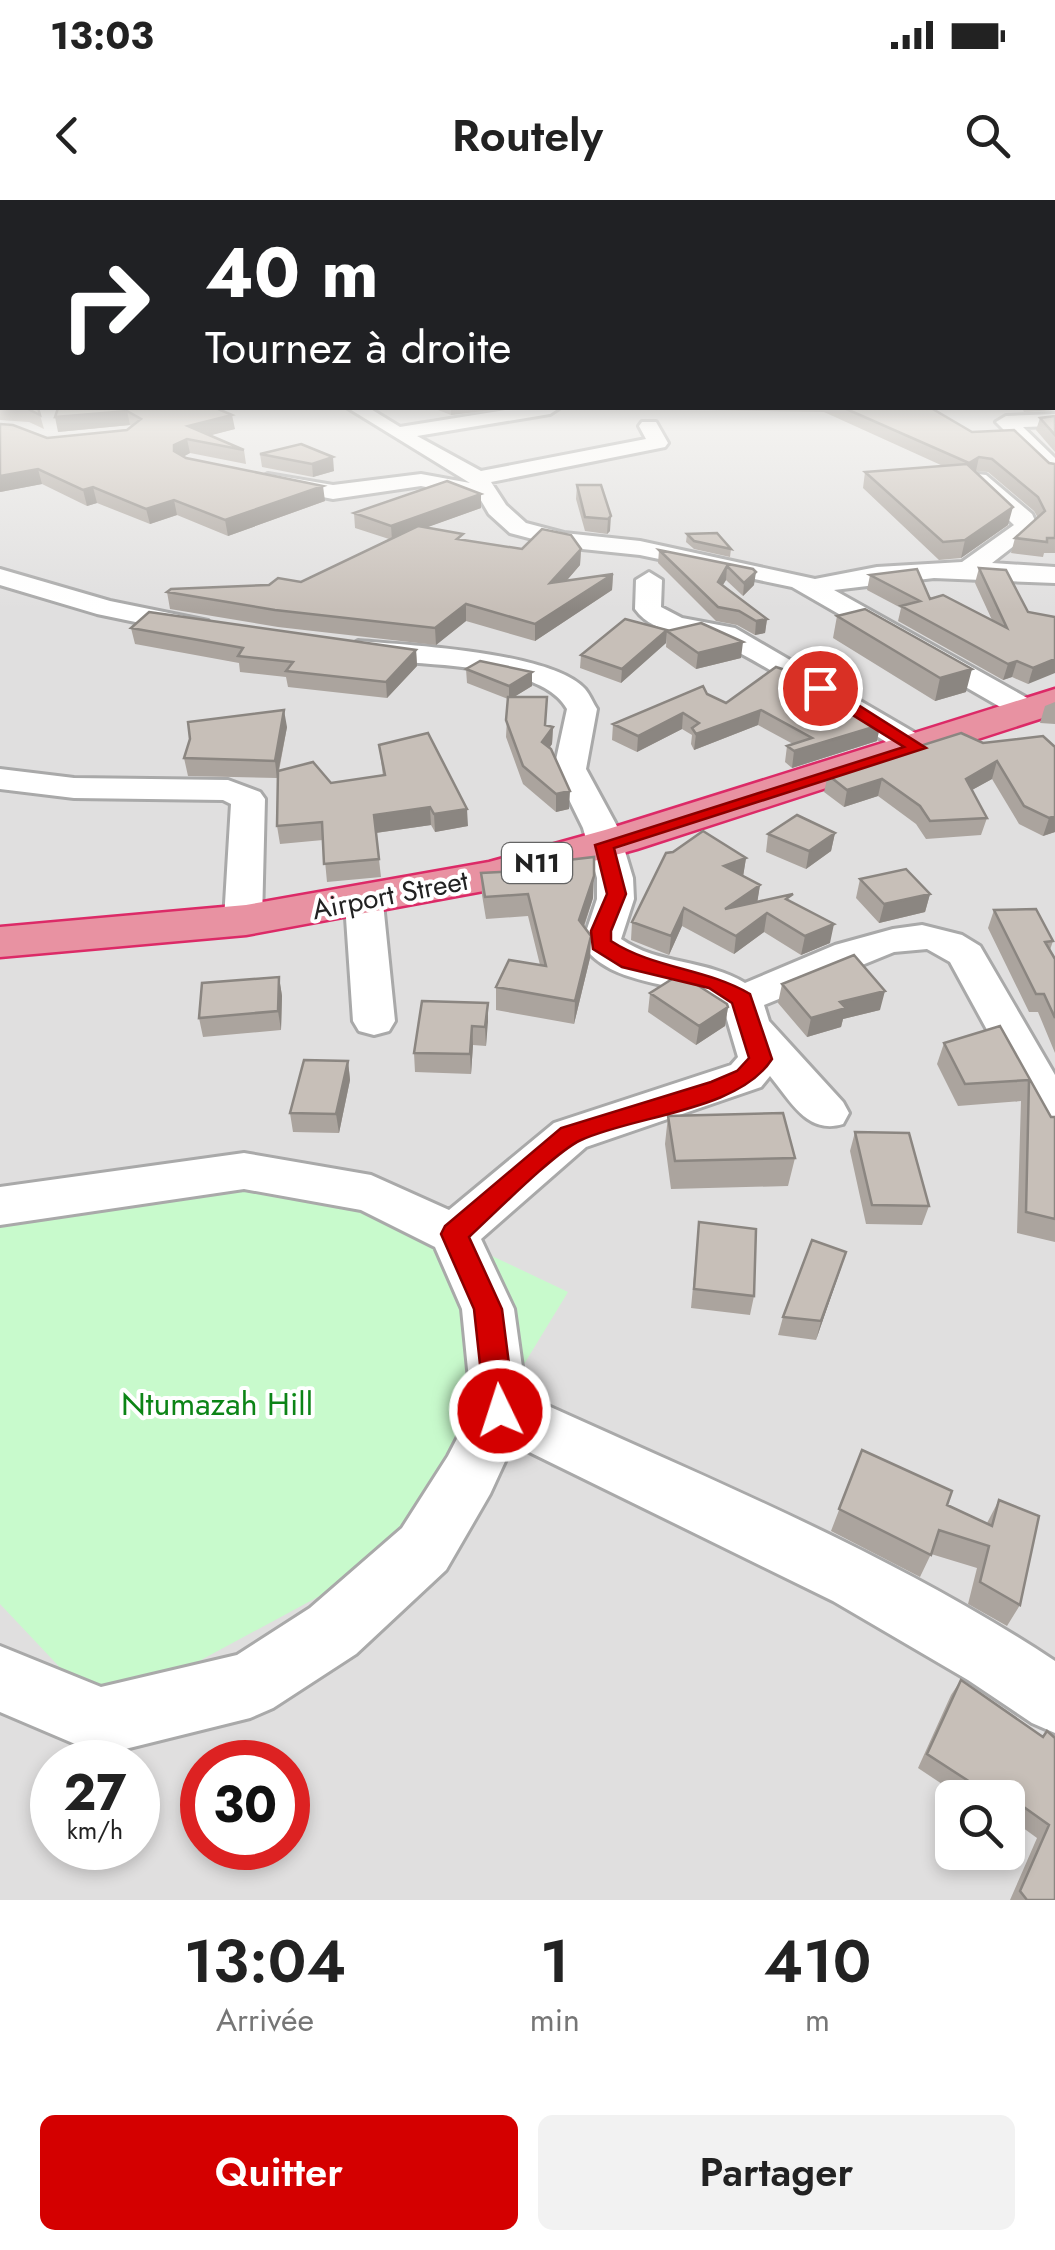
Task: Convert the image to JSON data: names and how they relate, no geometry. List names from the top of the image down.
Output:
{
  "streets": {
    "highway": ["N11", "Airport Street"]
  },
  "parks": ["Ntumazah Hill"],
  "page": {
    "status": "13:03",
    "header": "Routely",
    "turn": ["40 m", "Tournez à droite"],
    "speed": "27 km/h",
    "limit": "30",
    "eta": [
      "13:04",
      "Arrivée",
      "1",
      "min",
      "410",
      "m"
    ],
    "buttons": ["Quitter", "Partager"]
  }
}
